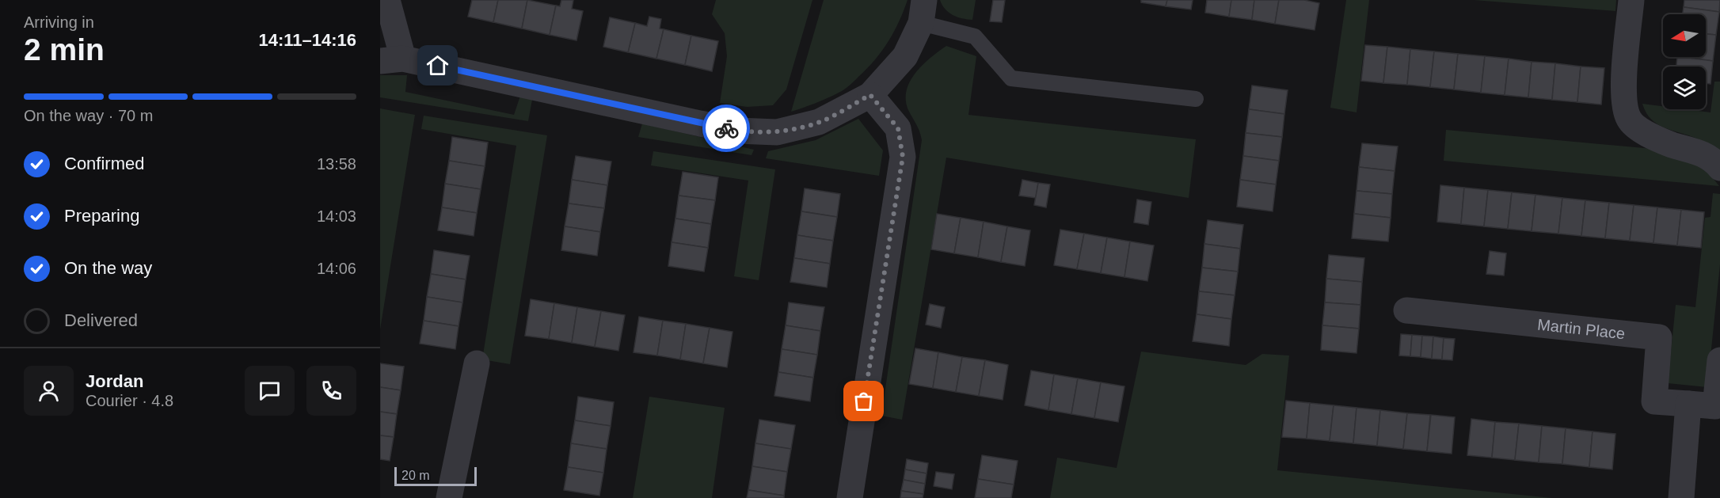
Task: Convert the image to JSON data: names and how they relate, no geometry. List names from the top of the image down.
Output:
{
  "streets": {
    "street": ["Martin Place"]
  },
  "scale_bar": "20 m",
  "north": "left",
  "page": {
    "heading": ["2 min", "Arriving in", "14:11–14:16"],
    "panel": ["Jordan", "Courier · 4.8"],
    "bar": "On the way · 70 m",
    "list": [
      ["Confirmed", "13:58"],
      ["Preparing", "14:03"],
      ["On the way", "14:06"],
      "Delivered"
    ],
    "scale": "20 m"
  }
}
